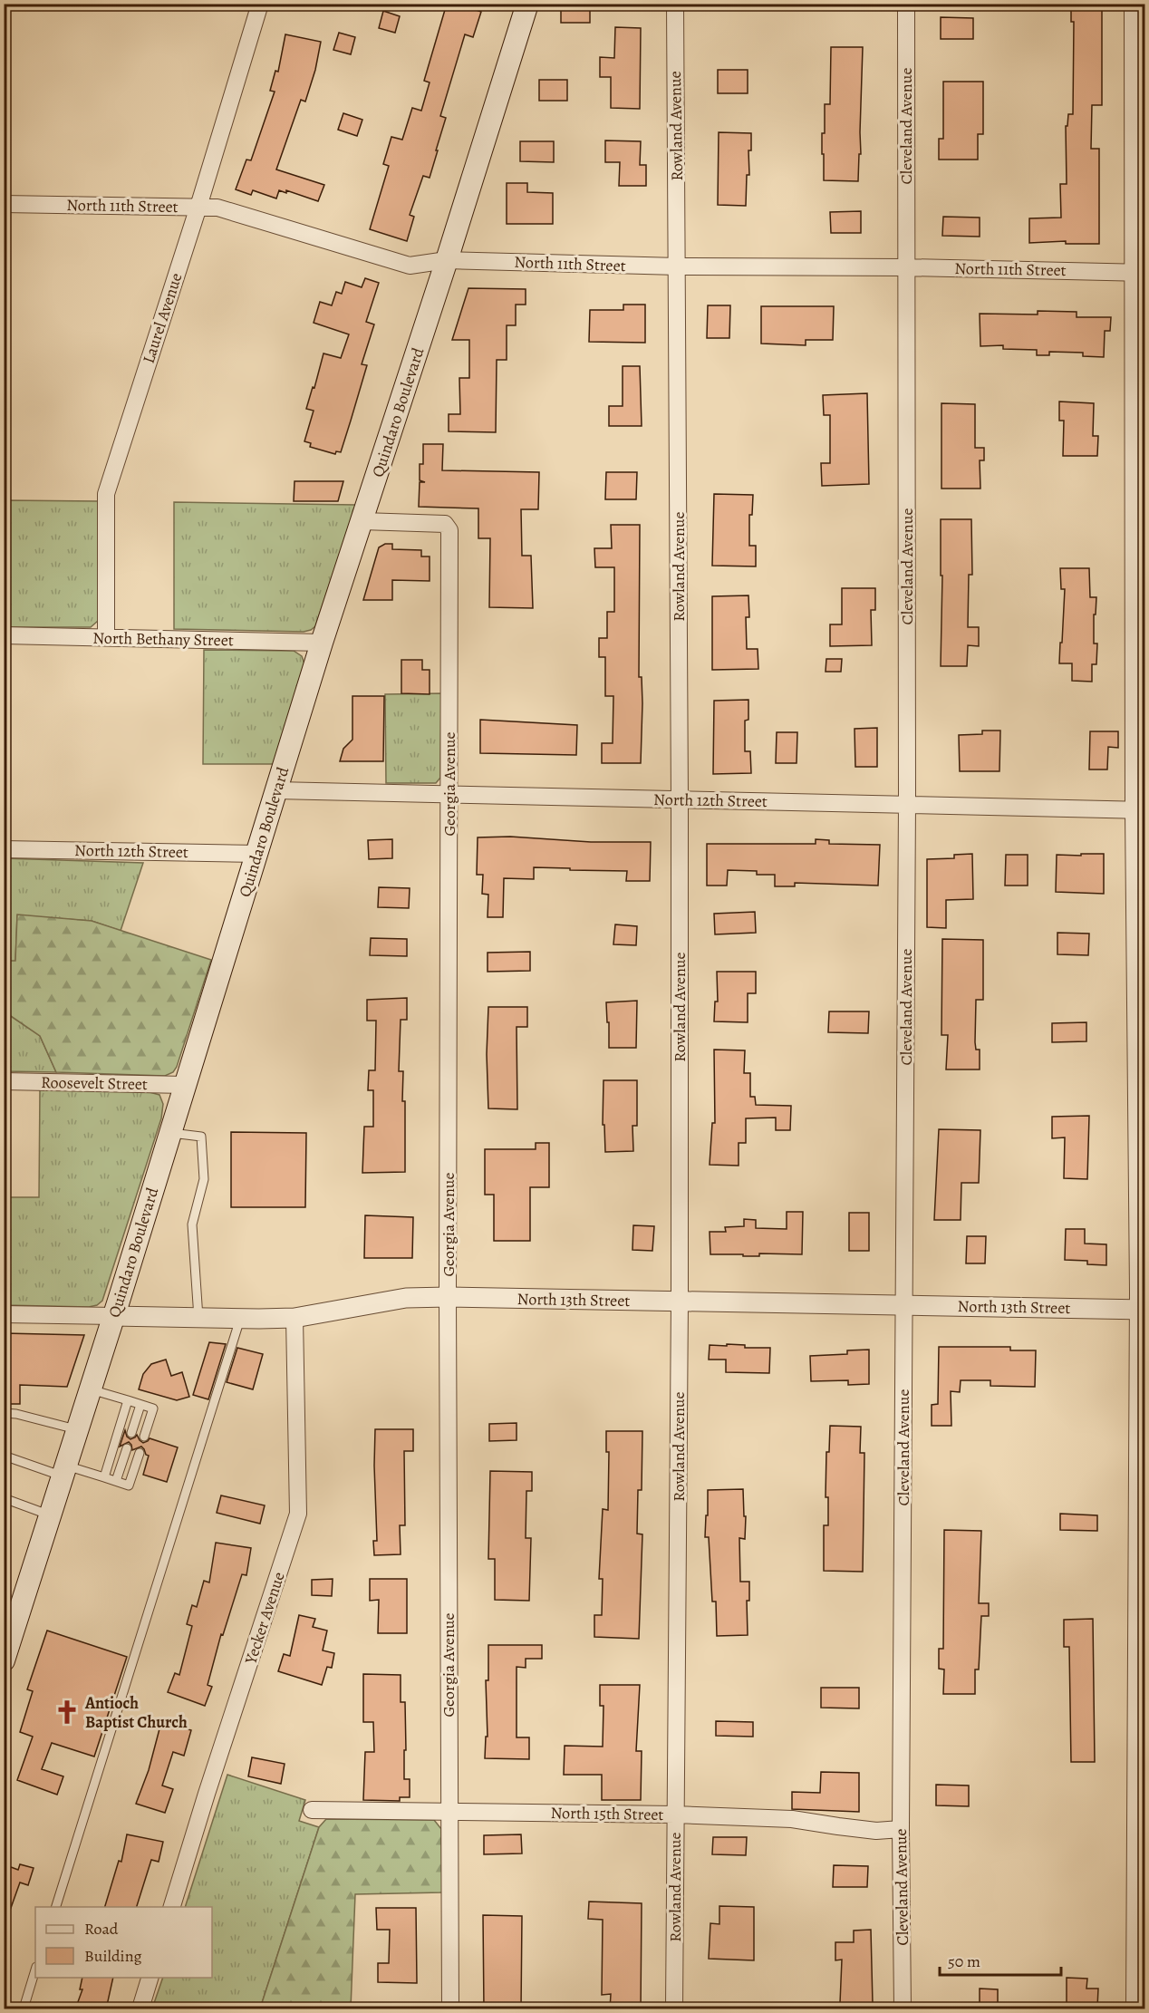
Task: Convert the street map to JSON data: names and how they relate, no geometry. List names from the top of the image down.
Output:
{
  "streets": {
    "main road": ["Quindaro Boulevard"],
    "street": [
      "Rowland Avenue",
      "Cleveland Avenue",
      "North 11th Street",
      "Laurel Avenue",
      "North Bethany Street",
      "Georgia Avenue",
      "North 12th Street",
      "Roosevelt Street",
      "North 13th Street",
      "Yecker Avenue",
      "North 15th Street"
    ]
  },
  "crossings": [
    ["Rowland Avenue", "North 11th Street"],
    ["Rowland Avenue", "North 12th Street"],
    ["Rowland Avenue", "North 13th Street"],
    ["Rowland Avenue", "North 15th Street"],
    ["Cleveland Avenue", "North 11th Street"],
    ["Cleveland Avenue", "North 12th Street"],
    ["Cleveland Avenue", "North 13th Street"],
    ["Cleveland Avenue", "North 15th Street"],
    ["North 11th Street", "Laurel Avenue"],
    ["North 11th Street", "Quindaro Boulevard"],
    ["Laurel Avenue", "North Bethany Street"],
    ["Quindaro Boulevard", "North Bethany Street"],
    ["Quindaro Boulevard", "Georgia Avenue"],
    ["Quindaro Boulevard", "North 12th Street"],
    ["Quindaro Boulevard", "Roosevelt Street"],
    ["Quindaro Boulevard", "North 13th Street"],
    ["Georgia Avenue", "North 12th Street"],
    ["Georgia Avenue", "North 13th Street"],
    ["Georgia Avenue", "North 15th Street"],
    ["North 13th Street", "Yecker Avenue"]
  ],
  "places": {
    "church": ["Antioch Baptist Church"]
  },
  "legend": ["Road", "Building"],
  "scale_bar": "50 m"
}
